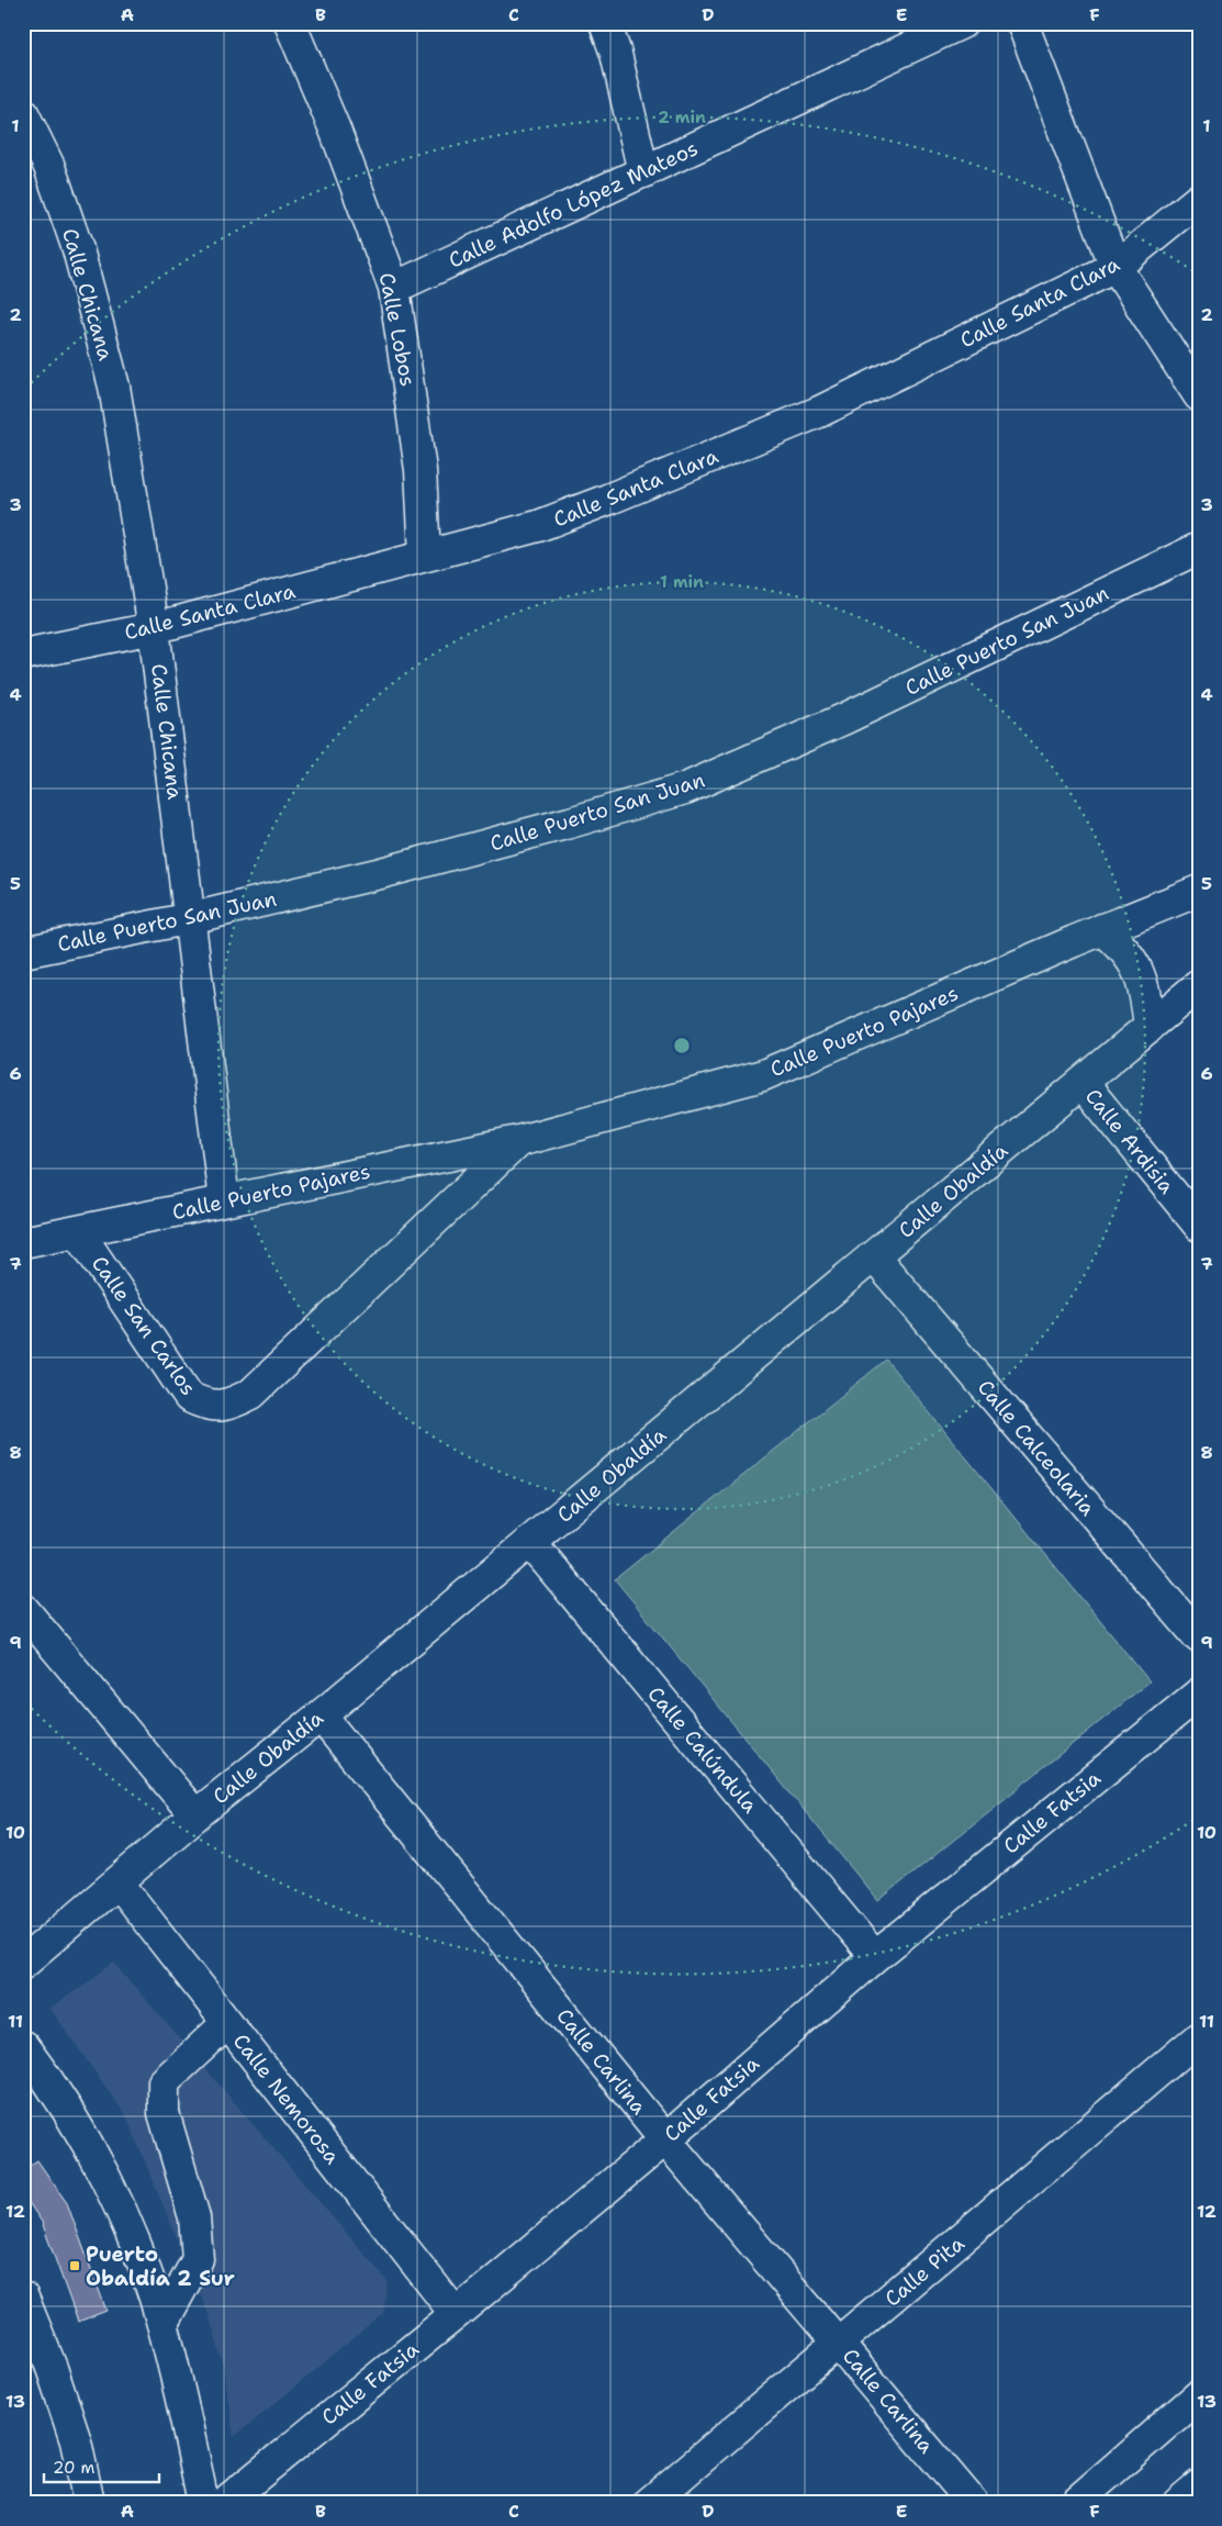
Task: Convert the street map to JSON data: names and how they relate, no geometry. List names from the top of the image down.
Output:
{
  "streets": {
    "street": [
      "Calle Adolfo López Mateos",
      "Calle Chicana",
      "Calle Santa Clara",
      "Calle Lobos",
      "Calle Puerto San Juan",
      "Calle Puerto Pajares",
      "Calle Ardisia",
      "Calle Obaldía",
      "Calle San Carlos",
      "Calle Calceolaria",
      "Calle Calúndula",
      "Calle Fatsia",
      "Calle Carlina",
      "Calle Nemorosa",
      "Calle Pita"
    ]
  },
  "crossings": [
    ["Calle Adolfo López Mateos", "Calle Lobos"],
    ["Calle Chicana", "Calle Santa Clara"],
    ["Calle Chicana", "Calle Puerto San Juan"],
    ["Calle Chicana", "Calle Puerto Pajares"],
    ["Calle Santa Clara", "Calle Lobos"],
    ["Calle Puerto Pajares", "Calle San Carlos"],
    ["Calle Ardisia", "Calle Obaldía"],
    ["Calle Obaldía", "Calle Calceolaria"],
    ["Calle Obaldía", "Calle Calúndula"],
    ["Calle Obaldía", "Calle Carlina"],
    ["Calle Obaldía", "Calle Nemorosa"],
    ["Calle Calúndula", "Calle Fatsia"],
    ["Calle Fatsia", "Calle Carlina"],
    ["Calle Fatsia", "Calle Nemorosa"],
    ["Calle Carlina", "Calle Pita"]
  ],
  "places": {
    "transit": ["Puerto Obaldía 2 Sur"]
  },
  "scale_bar": "20 m",
  "grid": {
    "columns": [
      "A",
      "B",
      "C",
      "D",
      "E",
      "F"
    ],
    "rows": [
      "1",
      "2",
      "3",
      "4",
      "5",
      "6",
      "7",
      "8",
      "9",
      "10",
      "11",
      "12",
      "13"
    ]
  },
  "rings": ["2 min", "1 min"]
}
